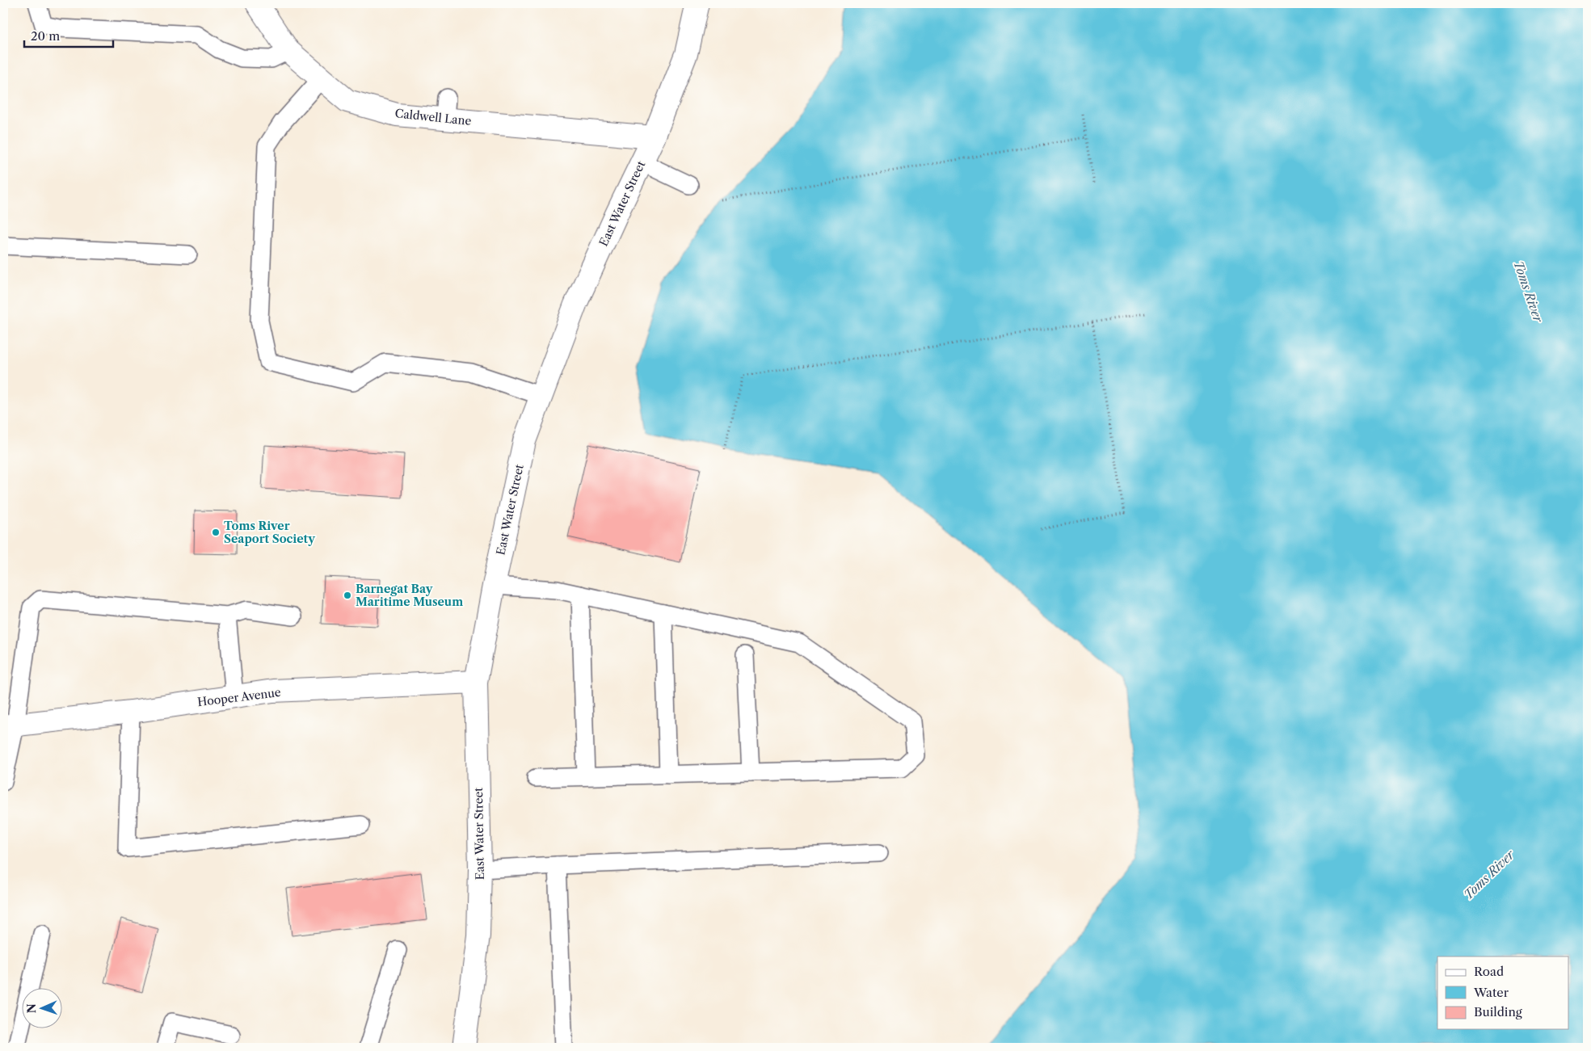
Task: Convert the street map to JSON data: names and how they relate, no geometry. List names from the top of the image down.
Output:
{
  "streets": {
    "street": ["Caldwell Lane", "East Water Street", "Hooper Avenue"]
  },
  "crossings": [
    ["Caldwell Lane", "East Water Street"],
    ["East Water Street", "Hooper Avenue"]
  ],
  "water": ["Toms River"],
  "places": ["Toms River Seaport Society", "Barnegat Bay Maritime Museum"],
  "legend": ["Road", "Water", "Building"],
  "scale_bar": "20 m",
  "north": "left"
}
